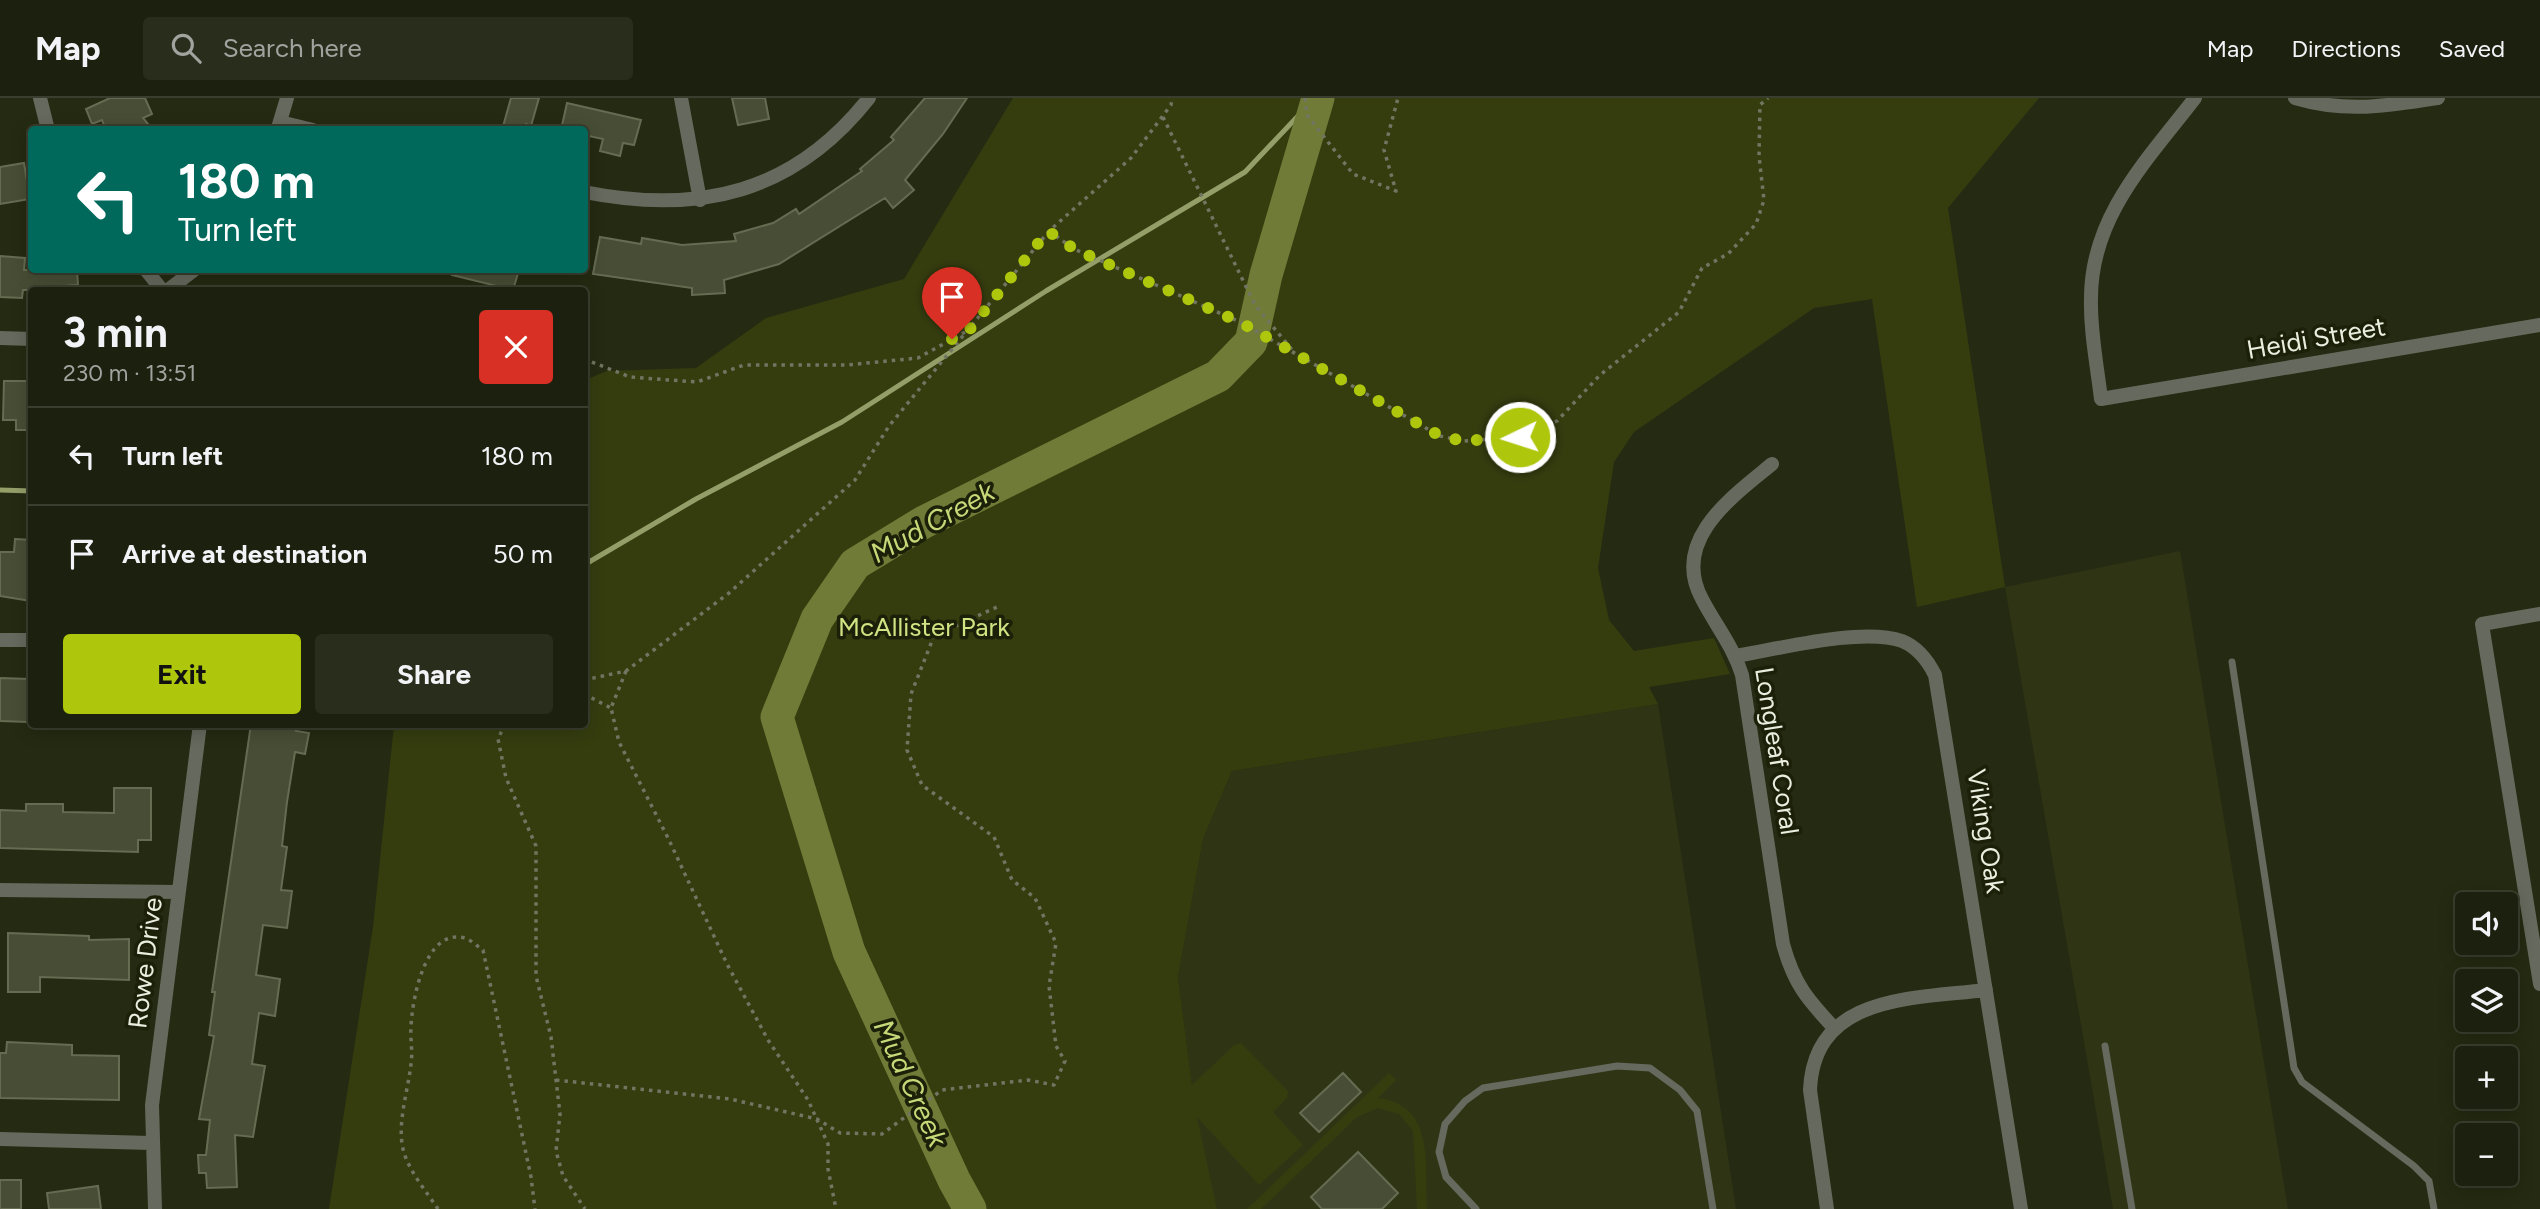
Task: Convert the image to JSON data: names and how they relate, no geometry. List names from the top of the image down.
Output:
{
  "streets": {
    "street": [
      "Heidi Street",
      "Longleaf Coral",
      "Viking Oak",
      "Rowe Drive"
    ]
  },
  "crossings": [
    ["Longleaf Coral", "Viking Oak"]
  ],
  "water": ["Mud Creek"],
  "parks": ["McAllister Park"],
  "page": {
    "header": "Map",
    "search": "Search here",
    "nav": ["Map", "Directions", "Saved"],
    "turn": ["180 m", "Turn left"],
    "heading": ["3 min", "230 m · 13:51"],
    "list": [
      {
        "name": "Turn left",
        "value": "180 m"
      },
      {
        "name": "Arrive at destination",
        "value": "50 m"
      }
    ],
    "buttons": ["Exit", "Share"],
    "map_buttons": ["+", "−"]
  }
}
